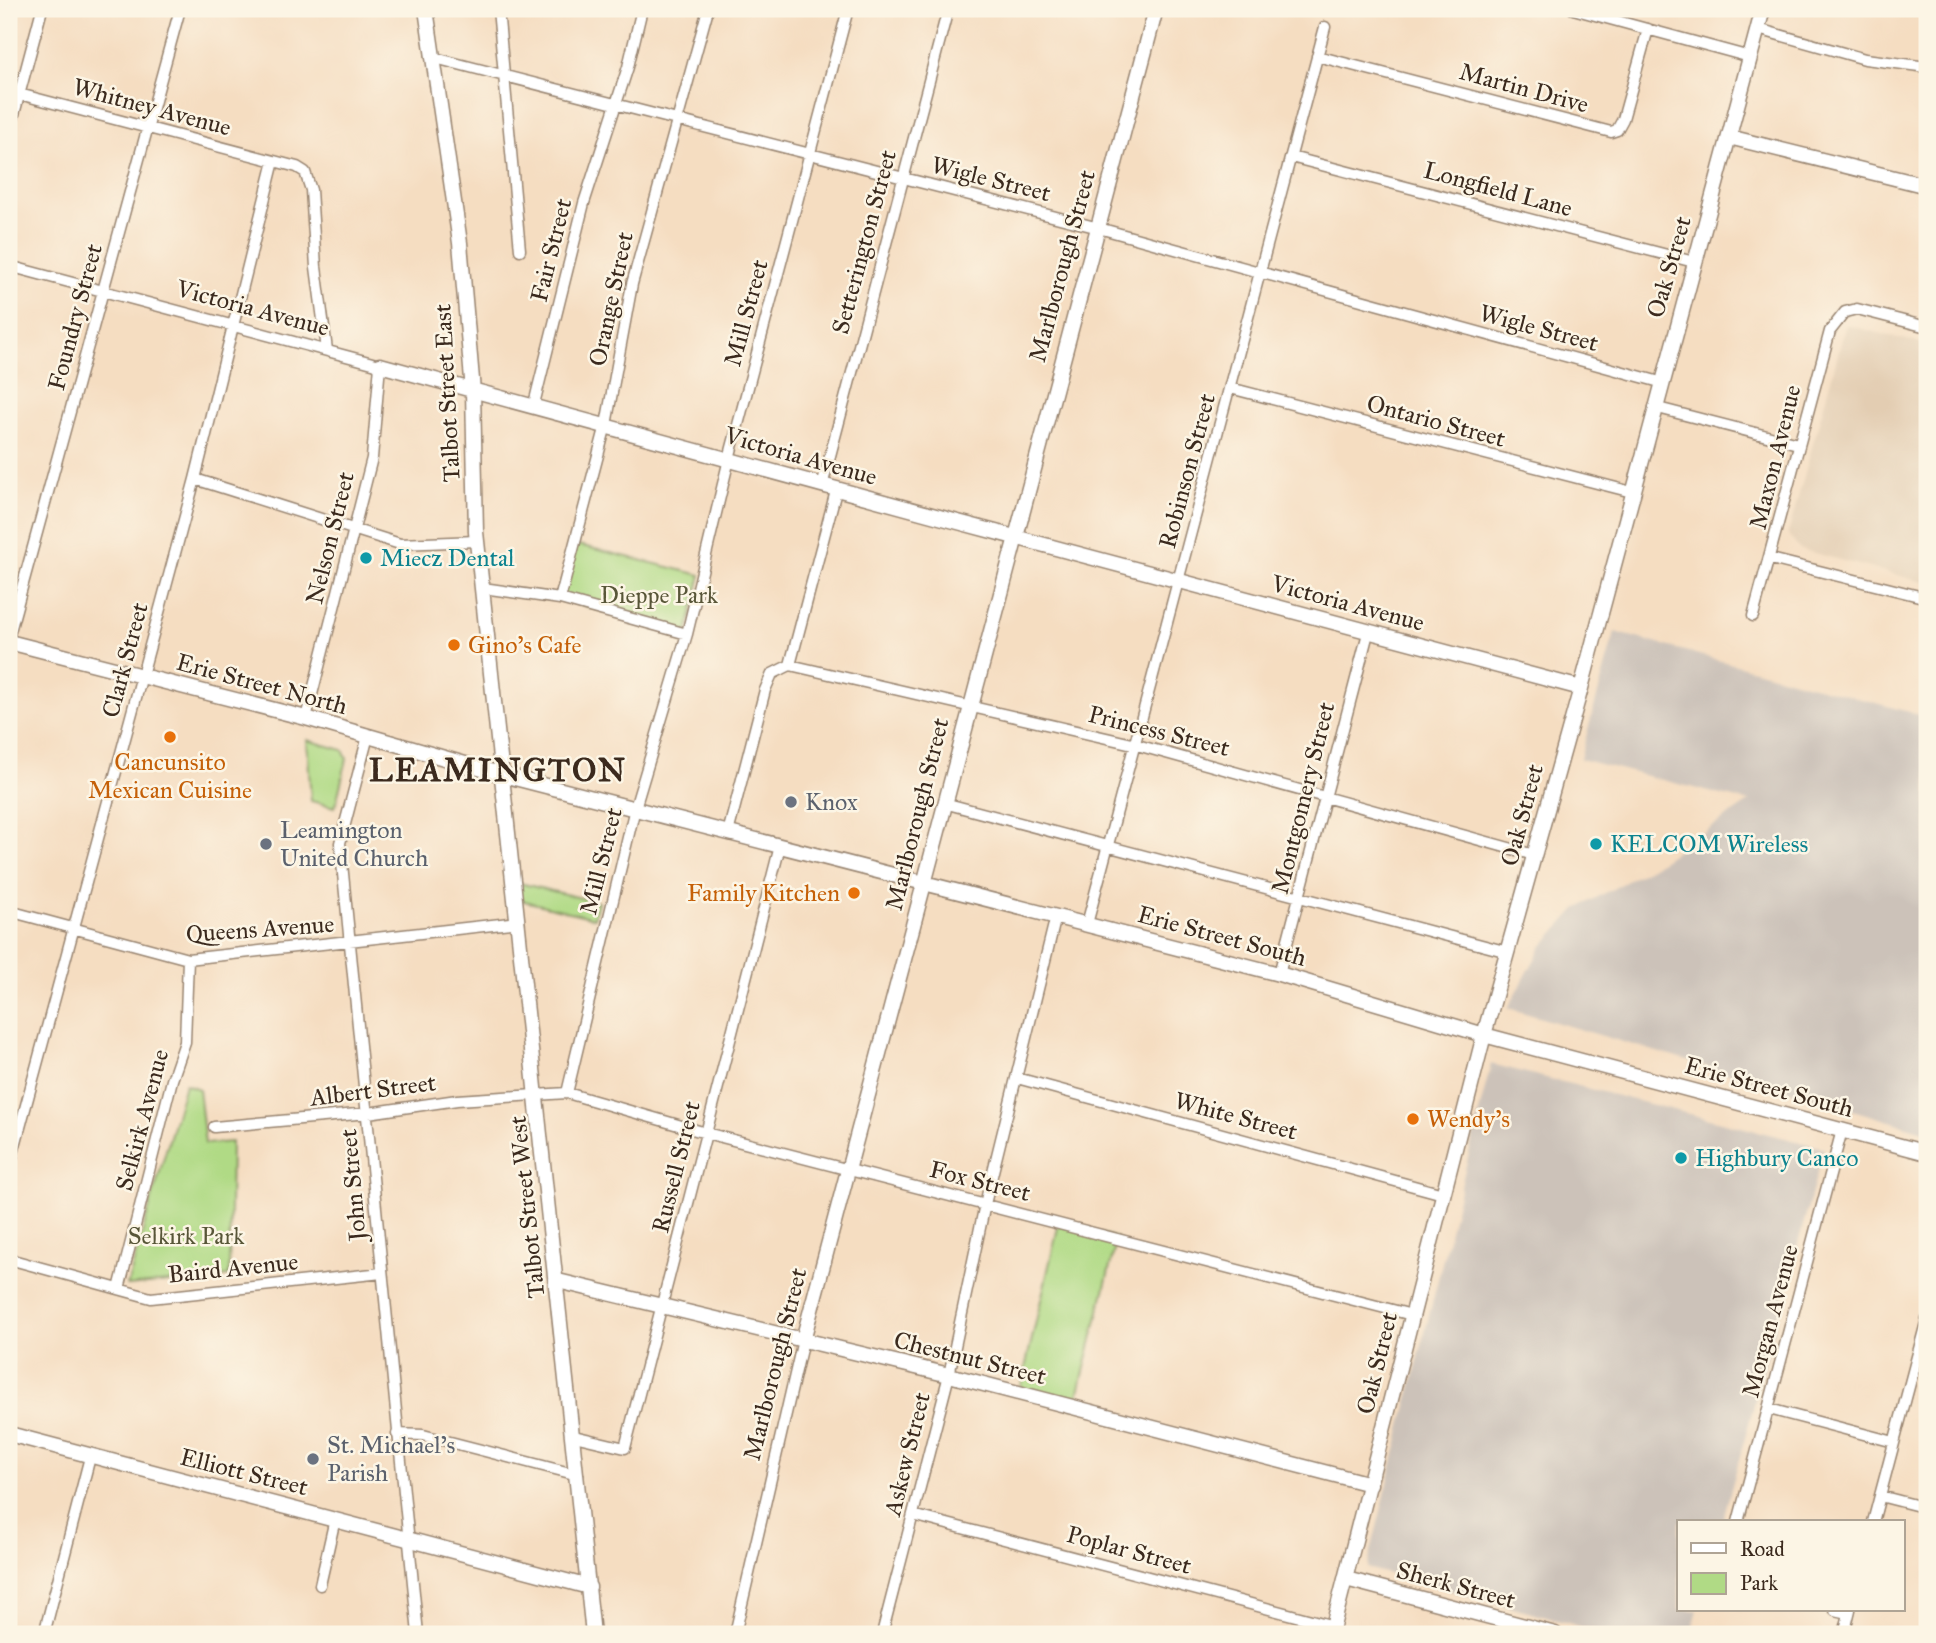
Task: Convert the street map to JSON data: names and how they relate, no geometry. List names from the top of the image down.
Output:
{
  "streets": {
    "street": [
      "Martin Drive",
      "Whitney Avenue",
      "Wigle Street",
      "Longfield Lane",
      "Setterington Street",
      "Fair Street",
      "Marlborough Street",
      "Oak Street",
      "Orange Street",
      "Victoria Avenue",
      "Mill Street",
      "Foundry Street",
      "Talbot Street East",
      "Ontario Street",
      "Maxon Avenue",
      "Robinson Street",
      "Nelson Street",
      "Clark Street",
      "Erie Street North",
      "Princess Street",
      "Montgomery Street",
      "Queens Avenue",
      "Erie Street South",
      "Albert Street",
      "White Street",
      "Selkirk Avenue",
      "Russell Street",
      "Fox Street",
      "John Street",
      "Talbot Street West",
      "Baird Avenue",
      "Morgan Avenue",
      "Chestnut Street",
      "Askew Street",
      "Elliott Street",
      "Poplar Street",
      "Sherk Street"
    ]
  },
  "crossings": [
    ["Martin Drive", "Robinson Street"],
    ["Whitney Avenue", "Victoria Avenue"],
    ["Whitney Avenue", "Foundry Street"],
    ["Whitney Avenue", "Clark Street"],
    ["Wigle Street", "Setterington Street"],
    ["Wigle Street", "Fair Street"],
    ["Wigle Street", "Marlborough Street"],
    ["Wigle Street", "Oak Street"],
    ["Wigle Street", "Orange Street"],
    ["Wigle Street", "Mill Street"],
    ["Wigle Street", "Talbot Street East"],
    ["Wigle Street", "Robinson Street"],
    ["Longfield Lane", "Oak Street"],
    ["Longfield Lane", "Robinson Street"],
    ["Setterington Street", "Victoria Avenue"],
    ["Setterington Street", "Princess Street"],
    ["Fair Street", "Victoria Avenue"],
    ["Marlborough Street", "Victoria Avenue"],
    ["Marlborough Street", "Princess Street"],
    ["Marlborough Street", "Erie Street South"],
    ["Marlborough Street", "Fox Street"],
    ["Marlborough Street", "Chestnut Street"],
    ["Oak Street", "Victoria Avenue"],
    ["Oak Street", "Ontario Street"],
    ["Oak Street", "Princess Street"],
    ["Oak Street", "Erie Street South"],
    ["Oak Street", "White Street"],
    ["Oak Street", "Fox Street"],
    ["Oak Street", "Chestnut Street"],
    ["Oak Street", "Poplar Street"],
    ["Oak Street", "Sherk Street"],
    ["Orange Street", "Victoria Avenue"],
    ["Victoria Avenue", "Mill Street"],
    ["Victoria Avenue", "Foundry Street"],
    ["Victoria Avenue", "Talbot Street East"],
    ["Victoria Avenue", "Robinson Street"],
    ["Victoria Avenue", "Nelson Street"],
    ["Victoria Avenue", "Clark Street"],
    ["Victoria Avenue", "Montgomery Street"],
    ["Mill Street", "Erie Street South"],
    ["Mill Street", "Fox Street"],
    ["Talbot Street East", "Erie Street North"],
    ["Talbot Street East", "Erie Street South"],
    ["Talbot Street East", "Talbot Street West"],
    ["Ontario Street", "Robinson Street"],
    ["Robinson Street", "Princess Street"],
    ["Robinson Street", "Erie Street South"],
    ["Nelson Street", "Erie Street North"],
    ["Clark Street", "Erie Street North"],
    ["Clark Street", "Queens Avenue"],
    ["Erie Street North", "Erie Street South"],
    ["Erie Street North", "John Street"],
    ["Erie Street North", "Talbot Street West"],
    ["Princess Street", "Montgomery Street"],
    ["Montgomery Street", "Erie Street South"],
    ["Queens Avenue", "Selkirk Avenue"],
    ["Queens Avenue", "John Street"],
    ["Queens Avenue", "Talbot Street West"],
    ["Erie Street South", "Russell Street"],
    ["Erie Street South", "Talbot Street West"],
    ["Erie Street South", "Morgan Avenue"],
    ["Erie Street South", "Askew Street"],
    ["Albert Street", "Fox Street"],
    ["Albert Street", "John Street"],
    ["Albert Street", "Talbot Street West"],
    ["White Street", "Askew Street"],
    ["Selkirk Avenue", "Baird Avenue"],
    ["Russell Street", "Fox Street"],
    ["Russell Street", "Talbot Street West"],
    ["Russell Street", "Chestnut Street"],
    ["Fox Street", "Talbot Street West"],
    ["Fox Street", "Askew Street"],
    ["John Street", "Baird Avenue"],
    ["John Street", "Elliott Street"],
    ["Talbot Street West", "Chestnut Street"],
    ["Talbot Street West", "Elliott Street"],
    ["Chestnut Street", "Askew Street"],
    ["Askew Street", "Poplar Street"]
  ],
  "districts": ["LEAMINGTON"],
  "parks": ["Dieppe Park", "Selkirk Park"],
  "places": [
    "Miecz Dental",
    "Gino's Cafe",
    "Cancunsito Mexican Cuisine",
    "Knox",
    "Leamington United Church",
    "KELCOM Wireless",
    "Family Kitchen",
    "Wendy's",
    "Highbury Canco",
    "St. Michael's Parish"
  ],
  "legend": ["Road", "Park"]
}
